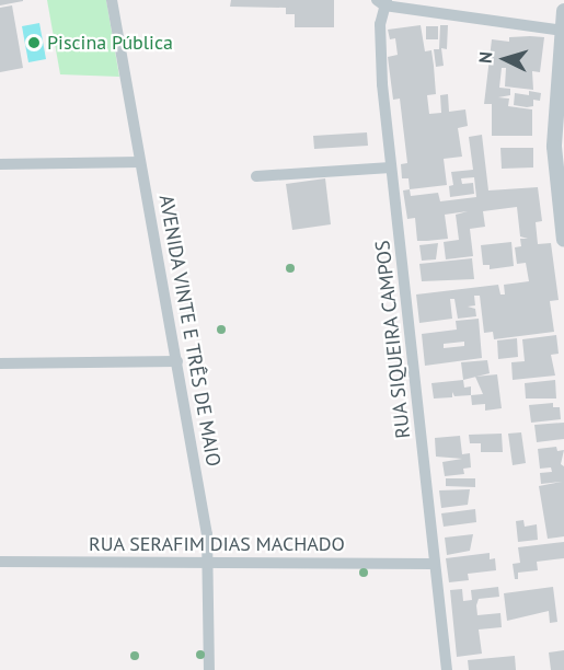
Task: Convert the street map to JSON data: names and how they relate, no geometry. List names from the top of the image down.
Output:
{
  "streets": {
    "street": ["AVENIDA VINTE E TRÊS DE MAIO", "RUA SIQUEIRA CAMPOS", "RUA SERAFIM DIAS MACHADO"]
  },
  "crossings": [
    ["AVENIDA VINTE E TRÊS DE MAIO", "RUA SERAFIM DIAS MACHADO"],
    ["RUA SIQUEIRA CAMPOS", "RUA SERAFIM DIAS MACHADO"]
  ],
  "places": ["Piscina Pública"],
  "north": "left"
}
